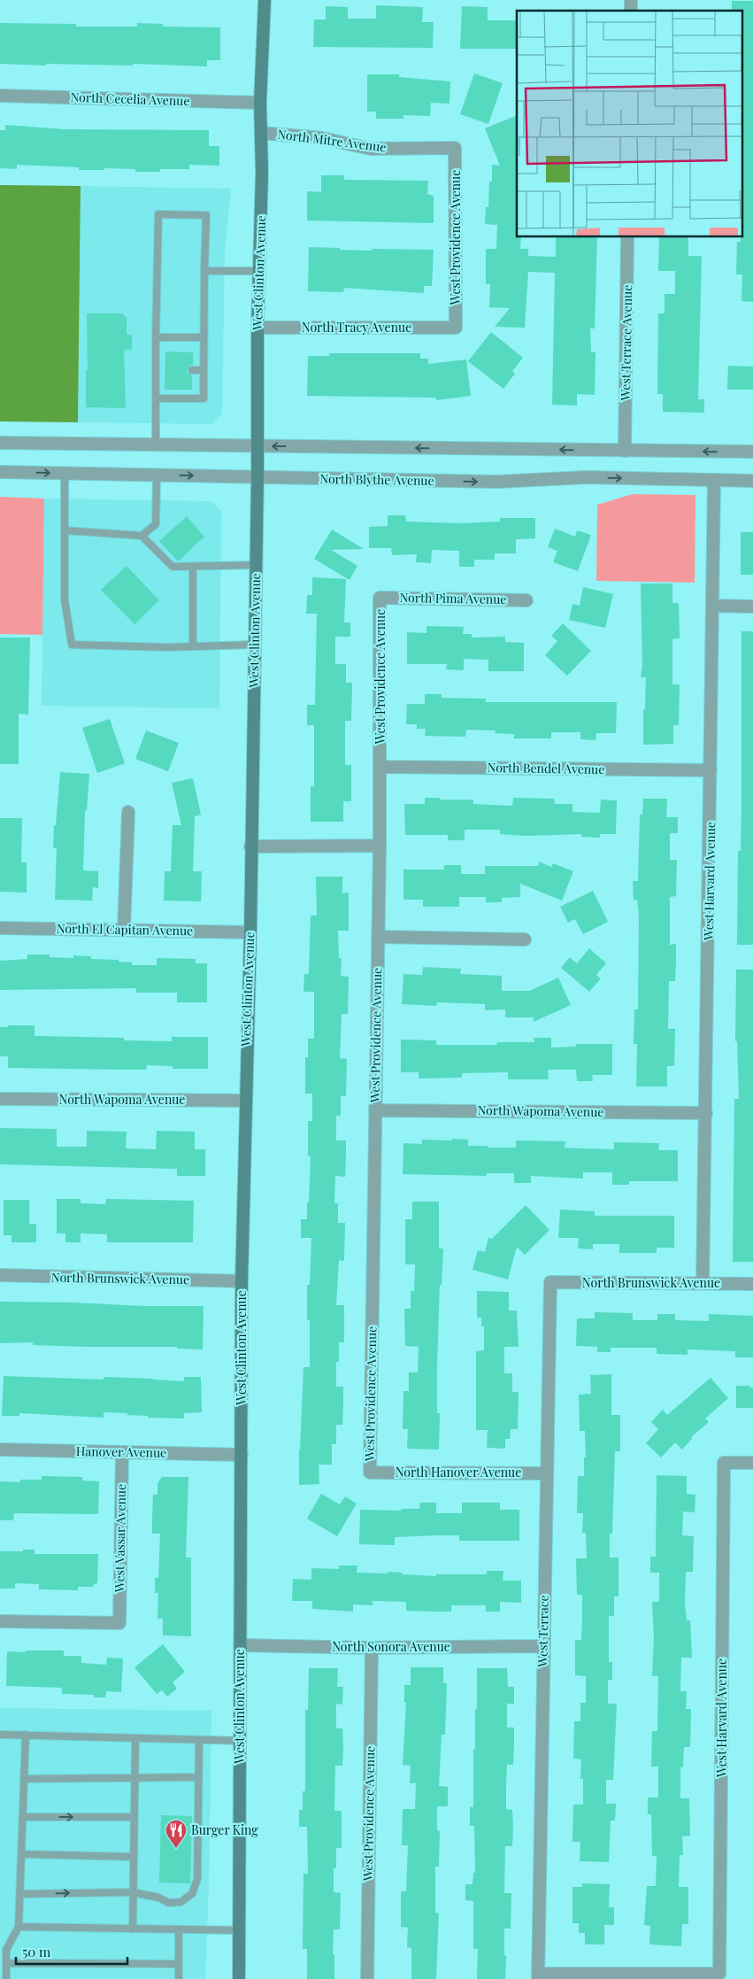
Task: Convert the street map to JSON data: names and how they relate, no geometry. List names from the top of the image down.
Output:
{
  "streets": {
    "main road": ["West Clinton Avenue"],
    "street": [
      "North Cecelia Avenue",
      "North Mitre Avenue",
      "West Providence Avenue",
      "North Tracy Avenue",
      "West Terrace Avenue",
      "North Blythe Avenue",
      "North Pima Avenue",
      "North Bendel Avenue",
      "West Harvard Avenue",
      "North El Capitan Avenue",
      "North Wapoma Avenue",
      "North Brunswick Avenue",
      "Hanover Avenue",
      "North Hanover Avenue",
      "West Vassar Avenue",
      "West Terrace",
      "North Sonora Avenue"
    ]
  },
  "crossings": [
    ["North Cecelia Avenue", "West Clinton Avenue"],
    ["North Mitre Avenue", "West Providence Avenue"],
    ["North Mitre Avenue", "West Clinton Avenue"],
    ["West Providence Avenue", "North Tracy Avenue"],
    ["West Providence Avenue", "North Pima Avenue"],
    ["West Providence Avenue", "North Bendel Avenue"],
    ["West Providence Avenue", "North Wapoma Avenue"],
    ["West Providence Avenue", "North Hanover Avenue"],
    ["West Providence Avenue", "North Sonora Avenue"],
    ["West Clinton Avenue", "North Tracy Avenue"],
    ["West Clinton Avenue", "North Blythe Avenue"],
    ["West Clinton Avenue", "North El Capitan Avenue"],
    ["West Clinton Avenue", "North Wapoma Avenue"],
    ["West Clinton Avenue", "North Brunswick Avenue"],
    ["West Clinton Avenue", "Hanover Avenue"],
    ["West Clinton Avenue", "North Sonora Avenue"],
    ["North Blythe Avenue", "West Harvard Avenue"],
    ["North Bendel Avenue", "West Harvard Avenue"],
    ["West Harvard Avenue", "North Wapoma Avenue"],
    ["West Harvard Avenue", "North Brunswick Avenue"],
    ["West Harvard Avenue", "West Terrace"],
    ["North Brunswick Avenue", "West Terrace"],
    ["Hanover Avenue", "West Vassar Avenue"],
    ["North Hanover Avenue", "West Terrace"],
    ["West Terrace", "North Sonora Avenue"]
  ],
  "places": {
    "restaurant": ["Burger King"]
  },
  "scale_bar": "50 m"
}
